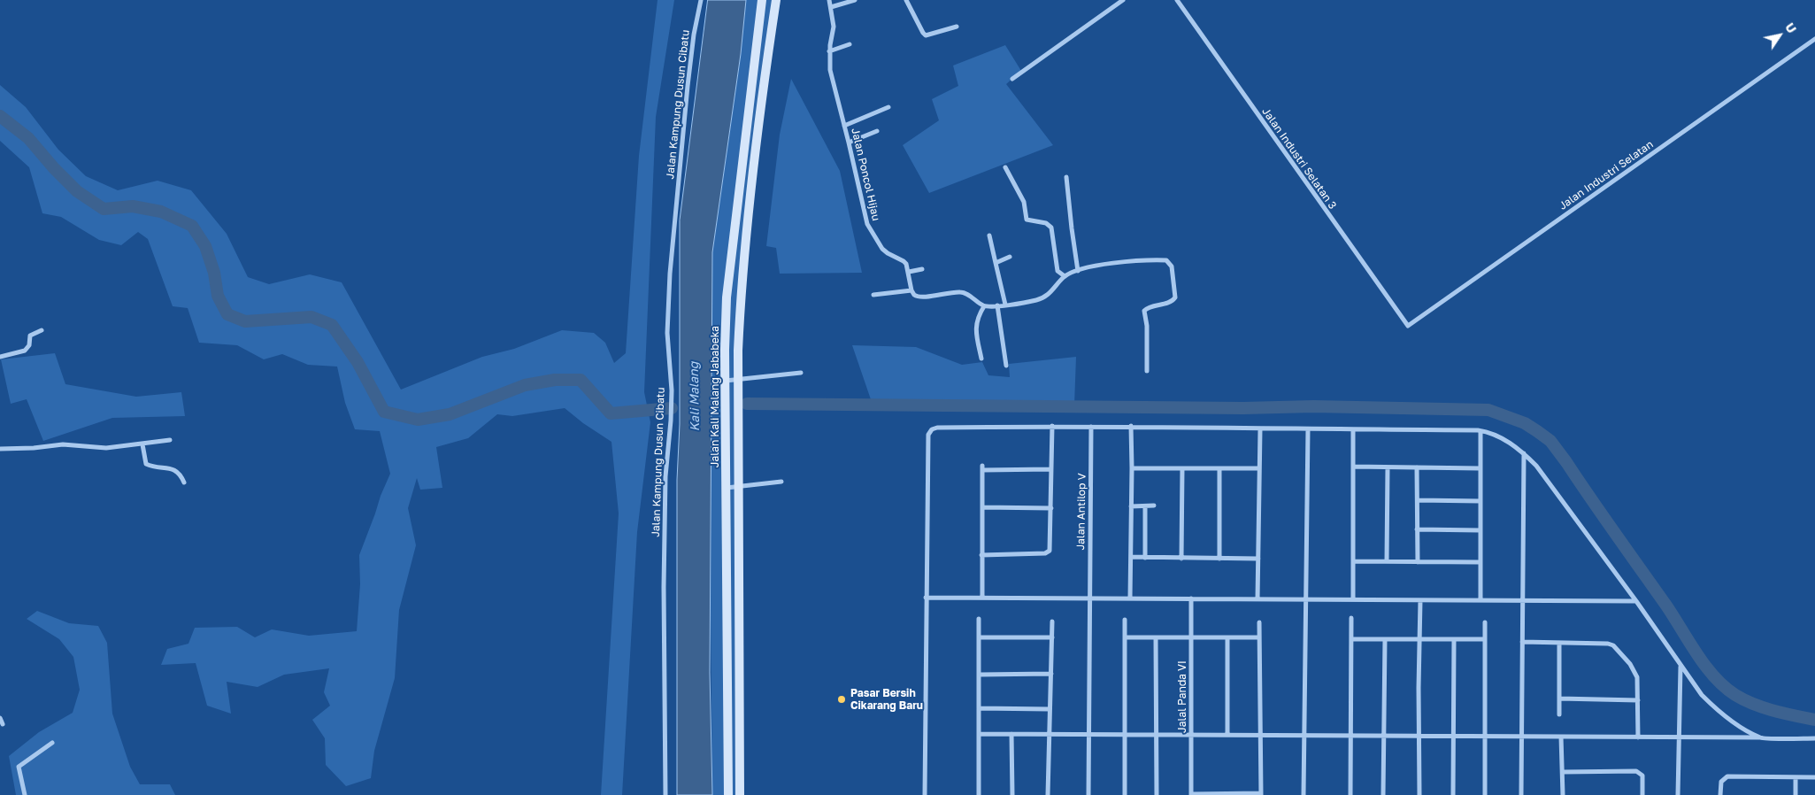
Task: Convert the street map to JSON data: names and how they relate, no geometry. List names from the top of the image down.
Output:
{
  "streets": {
    "main road": ["Jalan Kali Malang Jababeka"],
    "street": [
      "Jalan Kampung Dusun Cibatu",
      "Jalan Industri Selatan 3",
      "Jalan Poncol Hijau",
      "Jalan Industri Selatan",
      "Jalan Antilop V",
      "Jalal Panda VI"
    ]
  },
  "crossings": [
    ["Jalan Industri Selatan 3", "Jalan Industri Selatan"]
  ],
  "water": ["Kali Malang"],
  "places": ["Pasar Bersih Cikarang Baru"],
  "north": "top right"
}
